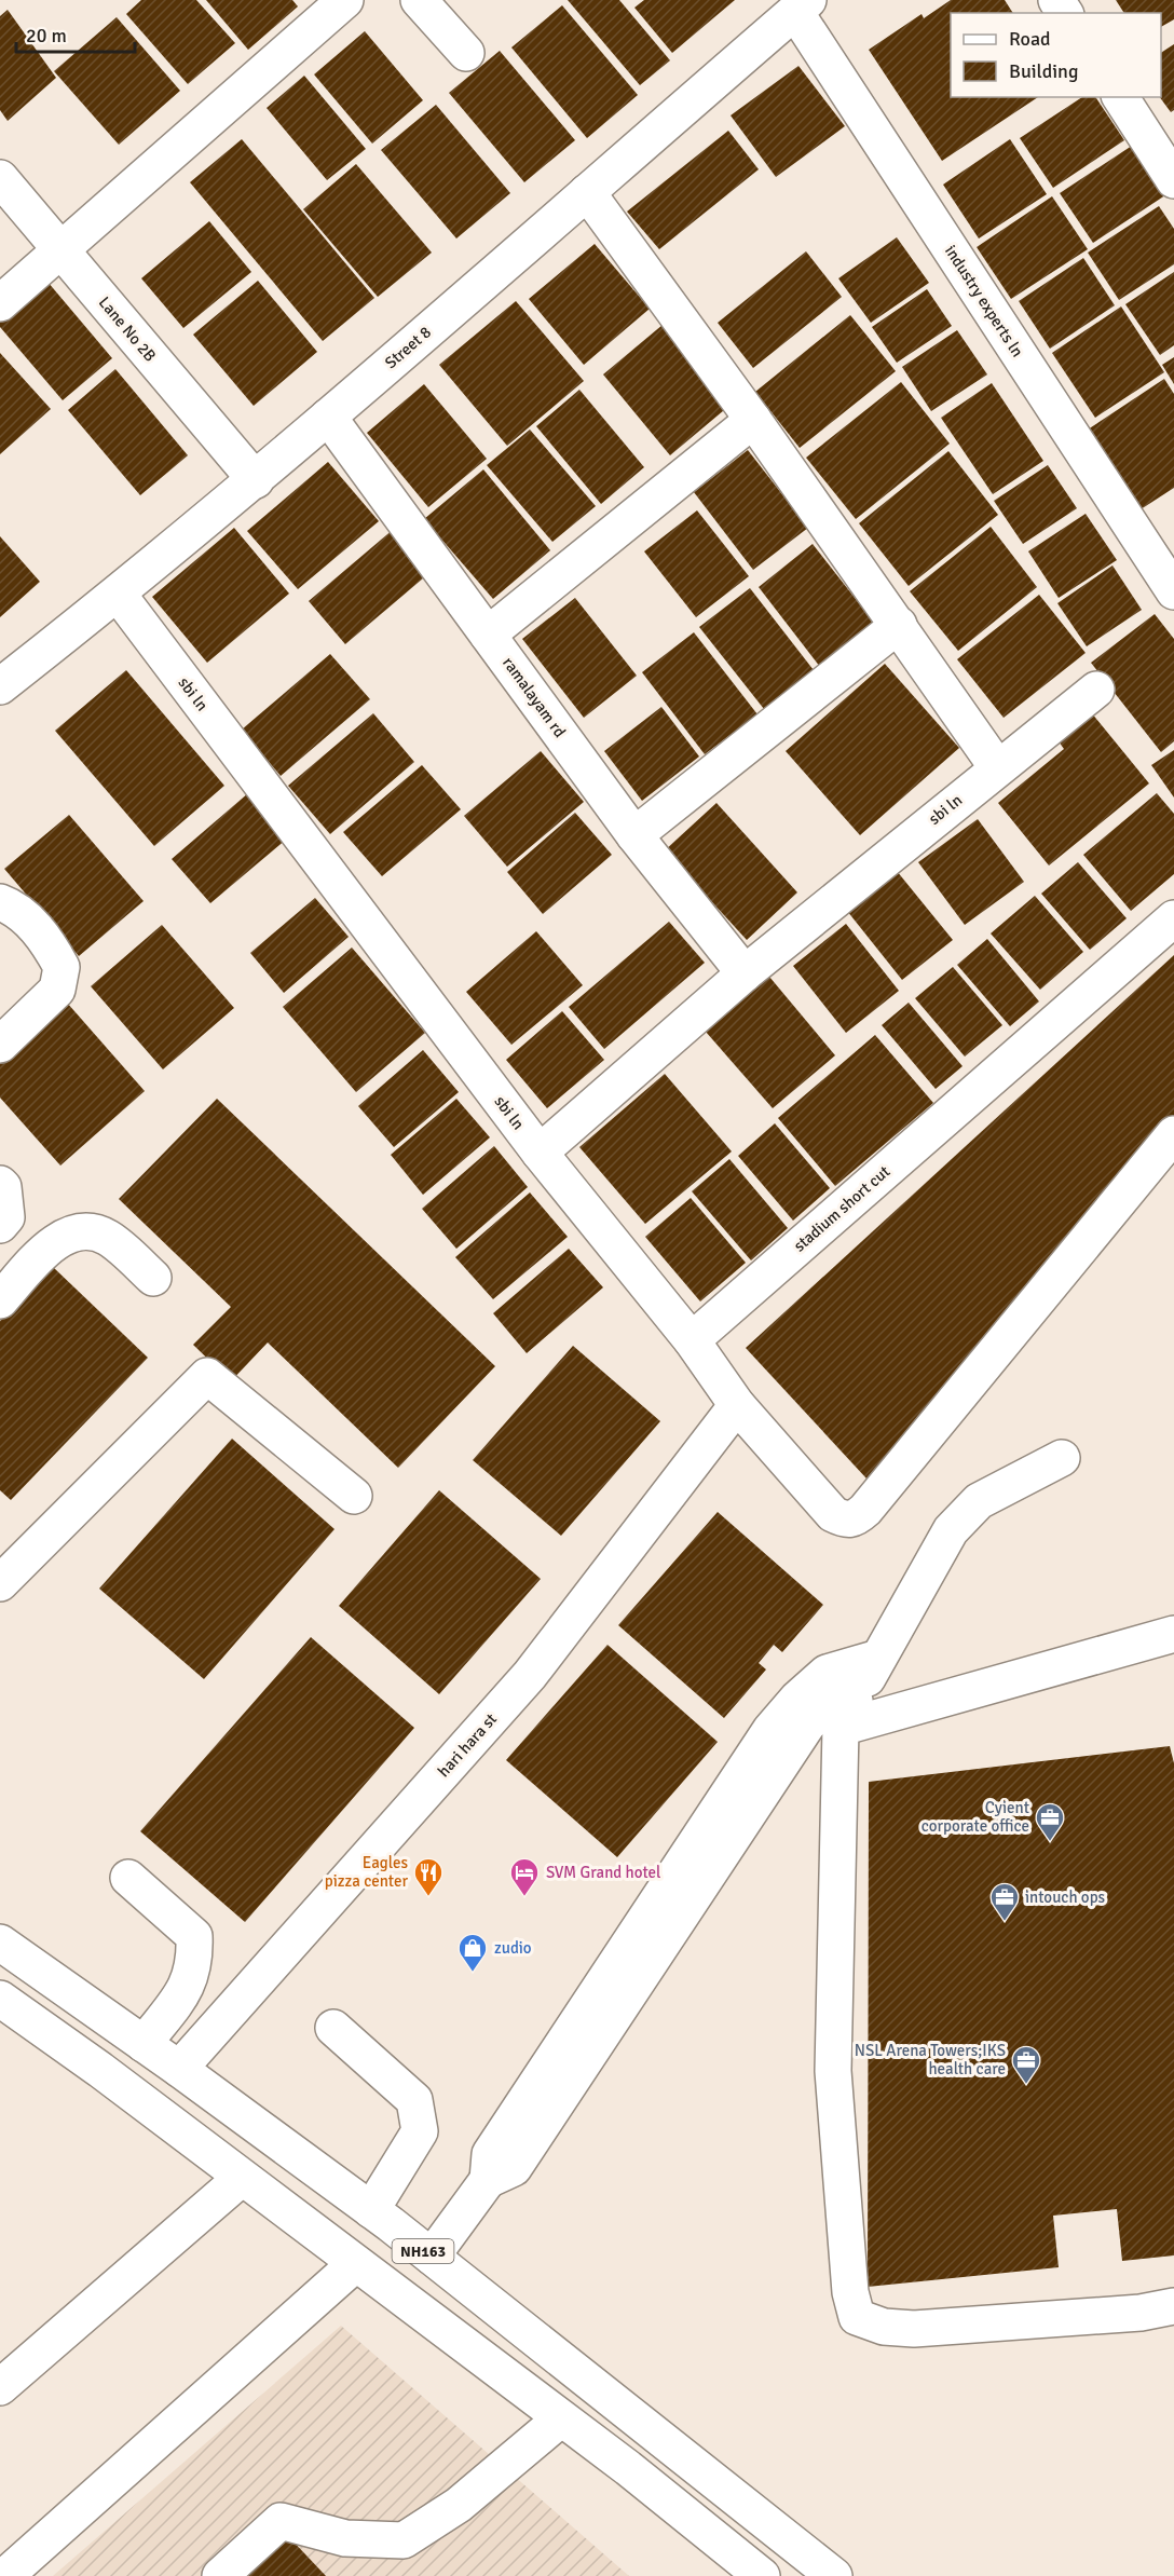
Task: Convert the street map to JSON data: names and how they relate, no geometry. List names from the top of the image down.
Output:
{
  "streets": {
    "main road": [
      "industry experts ln",
      "Lane No 2B",
      "Street 8",
      "sbi ln",
      "ramalayam rd",
      "stadium short cut",
      "hari hara st",
      "NH163"
    ]
  },
  "crossings": [
    ["industry experts ln", "Street 8"],
    ["Lane No 2B", "Street 8"],
    ["Street 8", "sbi ln"],
    ["Street 8", "ramalayam rd"],
    ["sbi ln", "ramalayam rd"],
    ["hari hara st", "NH163"]
  ],
  "places": {
    "office": ["Cyient corporate office", "intouch ops", "NSL Arena Towers;IKS health care"],
    "restaurant": ["Eagles pizza center"],
    "hotel": ["SVM Grand hotel"],
    "shop": ["zudio"]
  },
  "legend": ["Road", "Building"],
  "scale_bar": "20 m"
}
